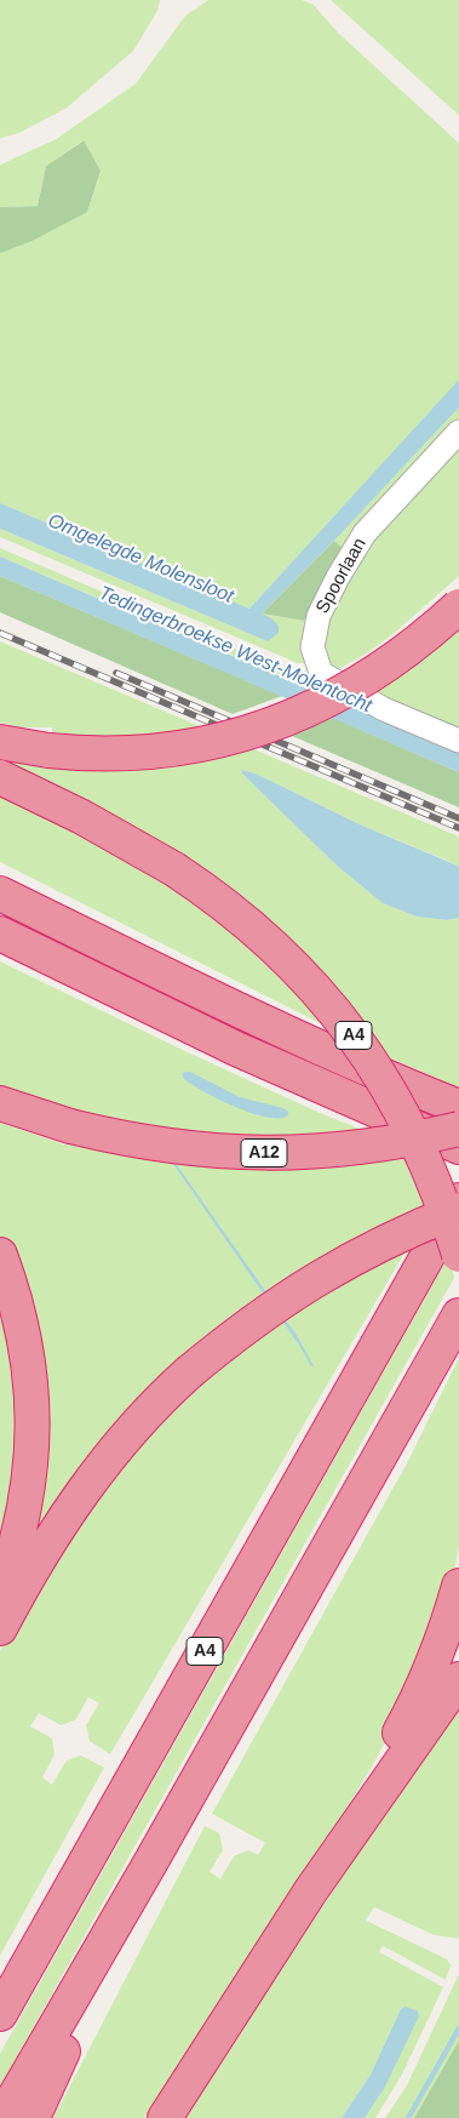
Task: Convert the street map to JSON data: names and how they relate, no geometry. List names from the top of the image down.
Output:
{
  "streets": {
    "highway": ["A4", "A12"],
    "street": ["Spoorlaan"]
  },
  "water": ["Omgelegde Molensloot", "Tedingerbroekse West-Molentocht"]
}
